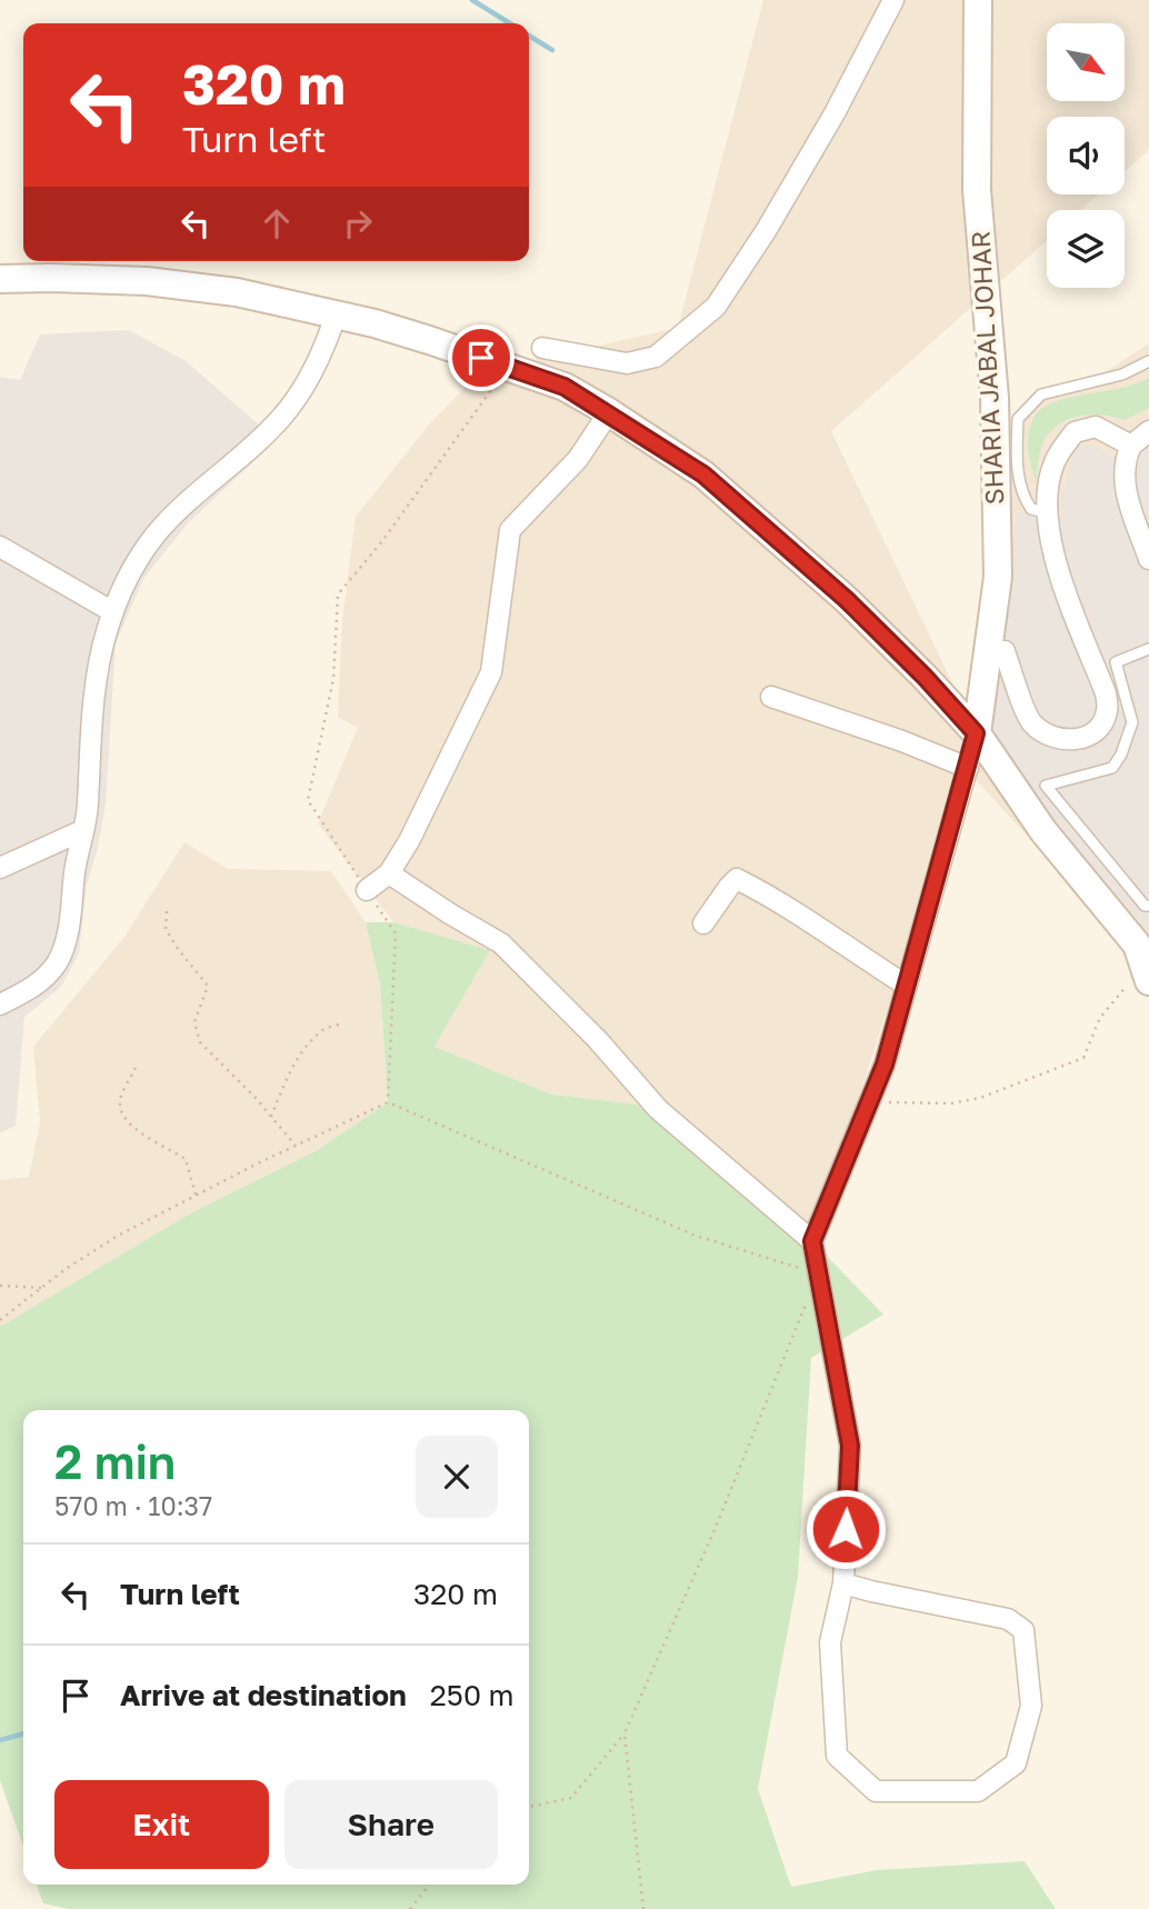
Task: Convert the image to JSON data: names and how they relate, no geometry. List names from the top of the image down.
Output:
{
  "streets": {
    "street": ["SHARIA JABAL JOHAR"]
  },
  "north": "bottom right",
  "page": {
    "turn": ["320 m", "Turn left"],
    "heading": ["2 min", "570 m · 10:37"],
    "list": [
      {
        "name": "Turn left",
        "value": "320 m"
      },
      {
        "name": "Arrive at destination",
        "value": "250 m"
      }
    ],
    "buttons": ["Exit", "Share"]
  }
}
